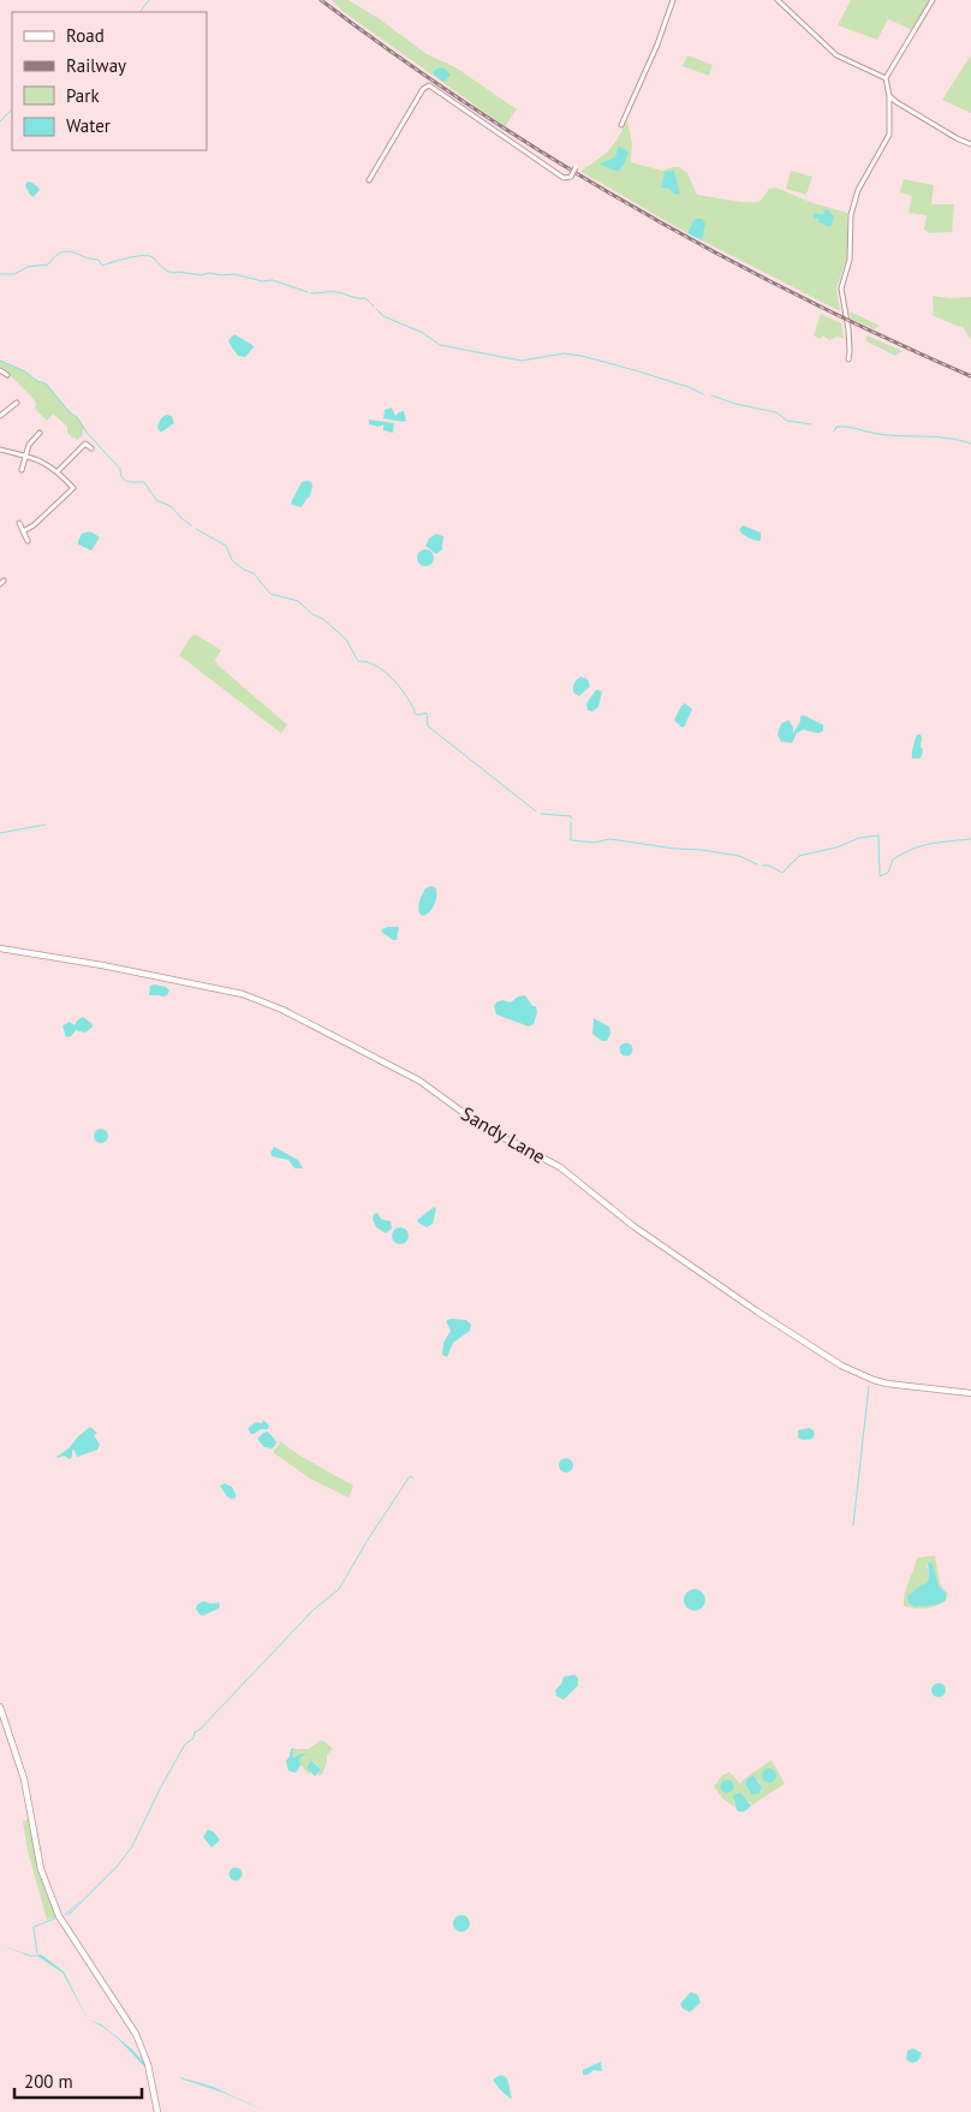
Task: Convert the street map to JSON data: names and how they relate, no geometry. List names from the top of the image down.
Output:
{
  "streets": {
    "street": ["Sandy Lane"]
  },
  "legend": [
    "Road",
    "Railway",
    "Park",
    "Water"
  ],
  "scale_bar": "200 m"
}
